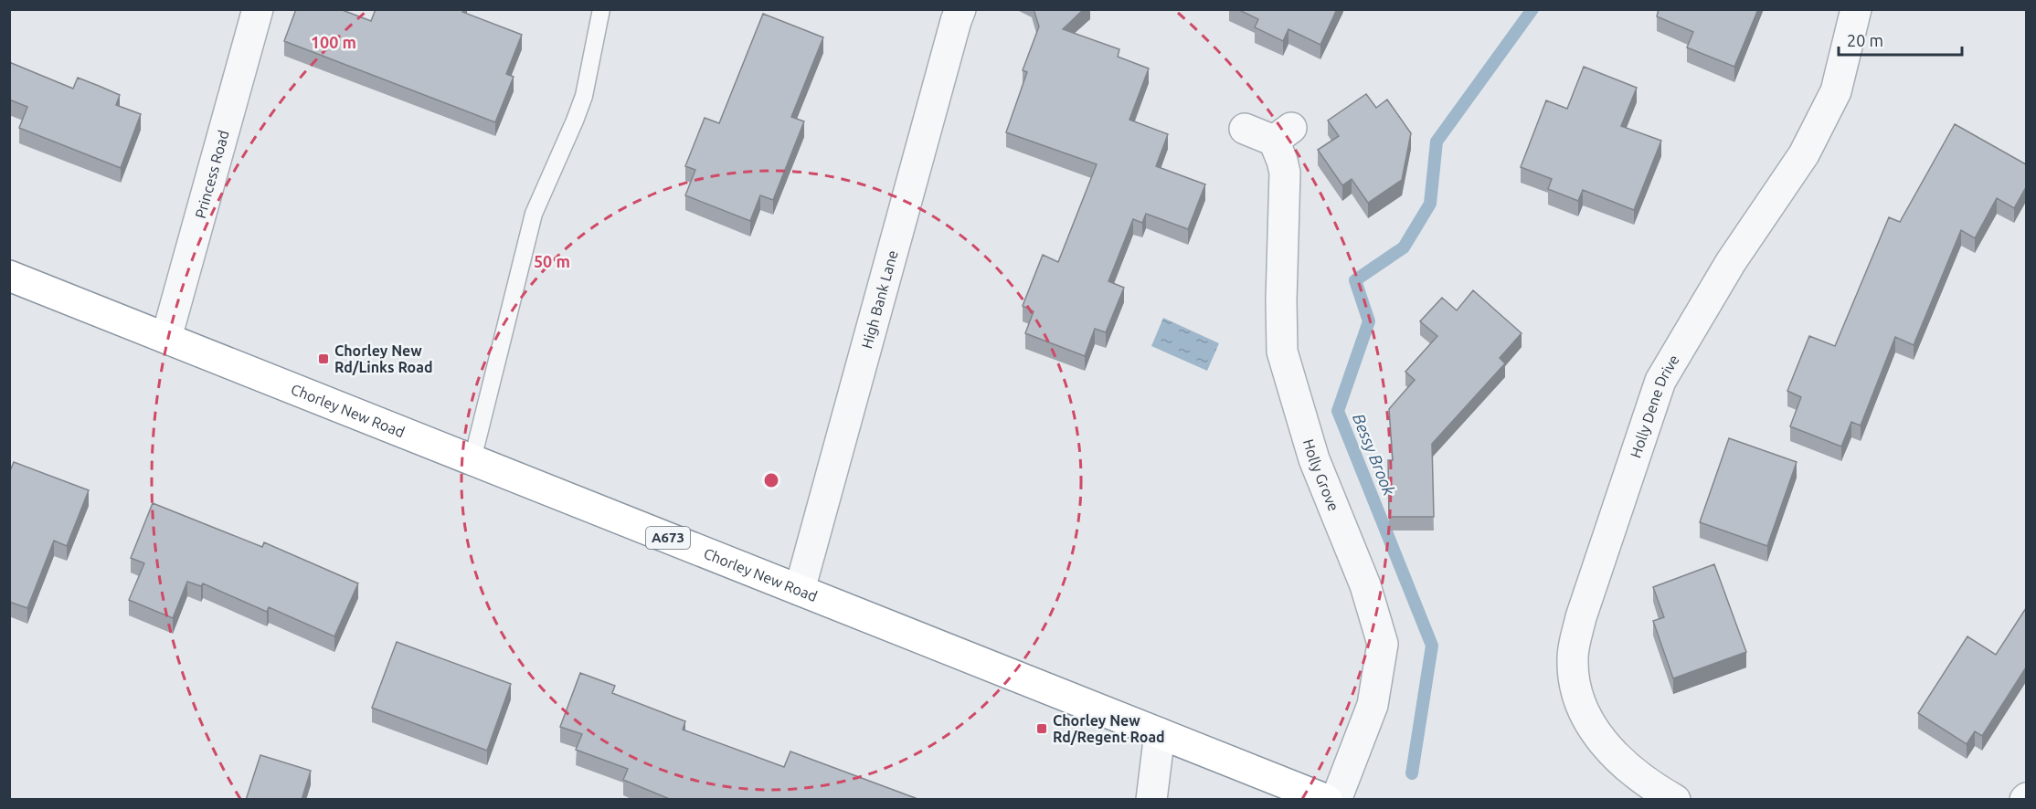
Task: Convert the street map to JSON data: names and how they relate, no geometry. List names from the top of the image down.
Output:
{
  "streets": {
    "highway": ["Chorley New Road", "A673"],
    "street": [
      "Princess Road",
      "High Bank Lane",
      "Holly Dene Drive",
      "Holly Grove"
    ]
  },
  "crossings": [
    ["Princess Road", "Chorley New Road"],
    ["High Bank Lane", "Chorley New Road"]
  ],
  "water": ["Bessy Brook"],
  "places": {
    "transit": ["Chorley New Rd/Links Road", "Chorley New Rd/Regent Road"]
  },
  "scale_bar": "20 m",
  "rings": ["100 m", "50 m"]
}
